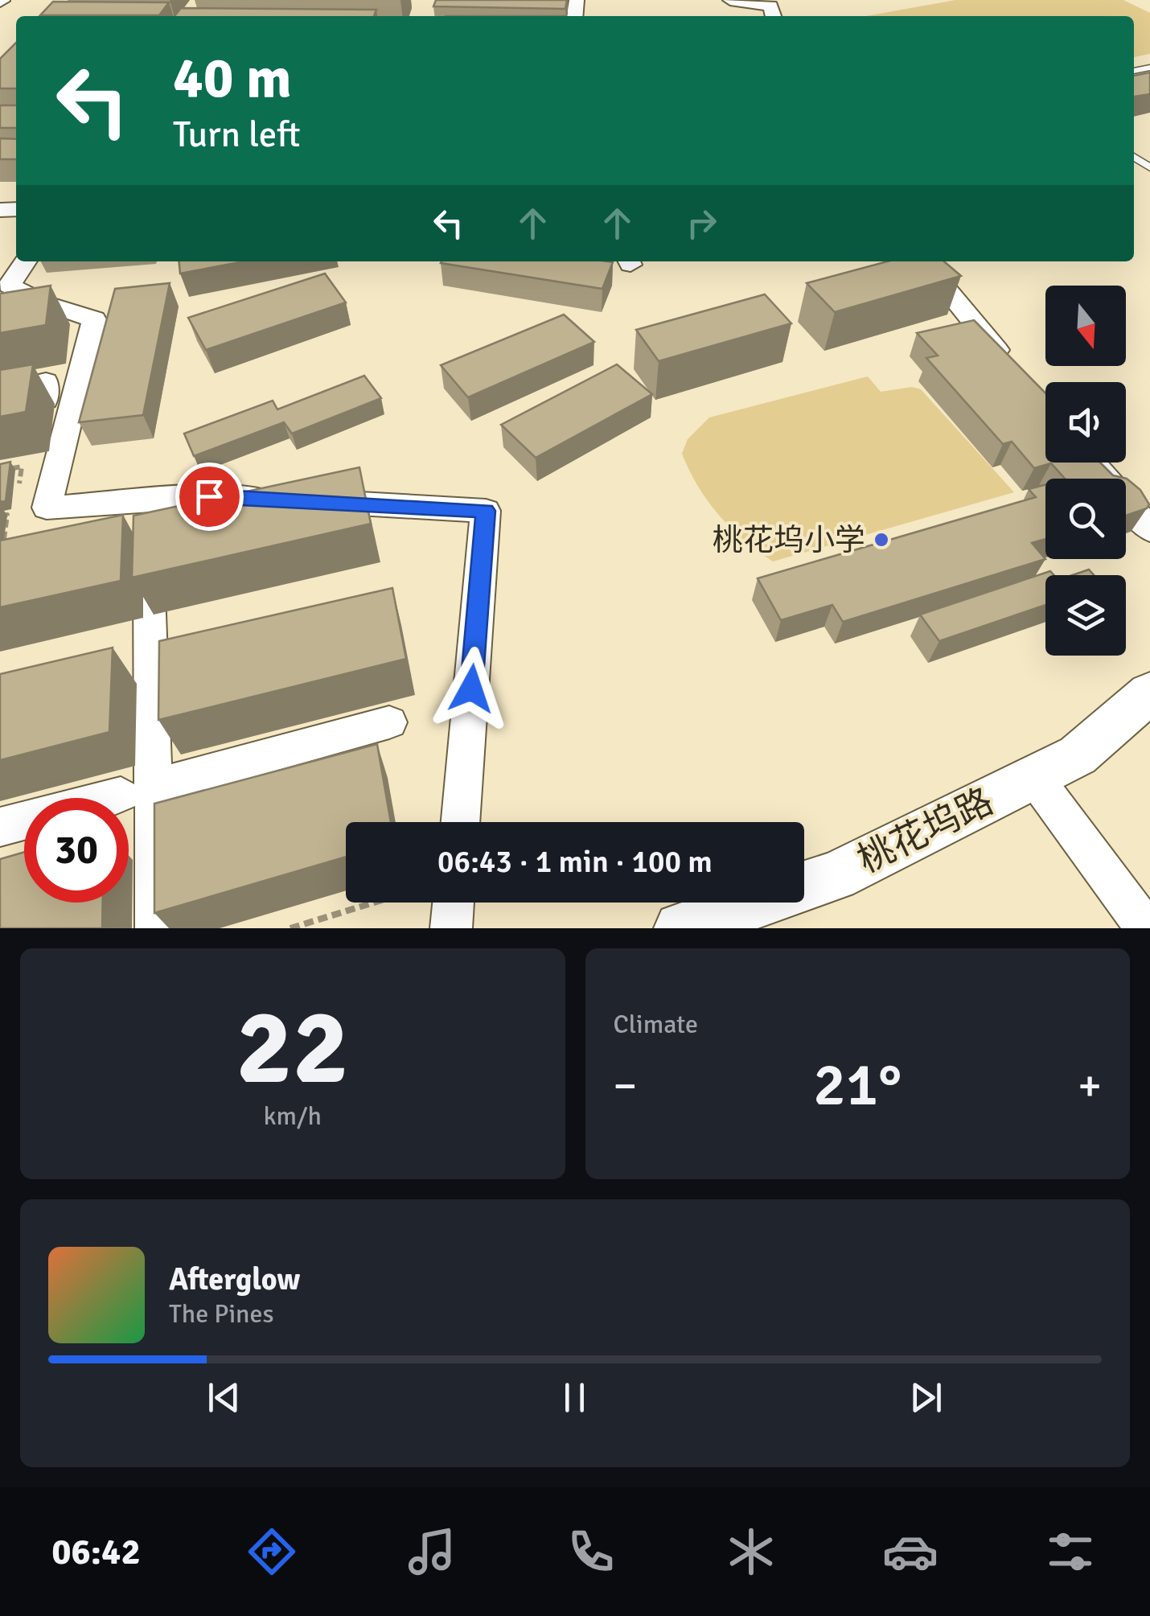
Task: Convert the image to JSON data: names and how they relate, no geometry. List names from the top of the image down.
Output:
{
  "streets": {
    "street": ["桃花坞路"]
  },
  "places": ["桃花坞小学"],
  "north": "bottom",
  "page": {
    "turn": ["40 m", "Turn left"],
    "limit": "30",
    "trip": "06:43 · 1 min · 100 m",
    "tile": [
      ["22", "km/h"],
      "Climate"
    ],
    "heat": ["−", "21°", "+"],
    "song": ["Afterglow", "The Pines"],
    "tabs": "06:42"
  }
}
